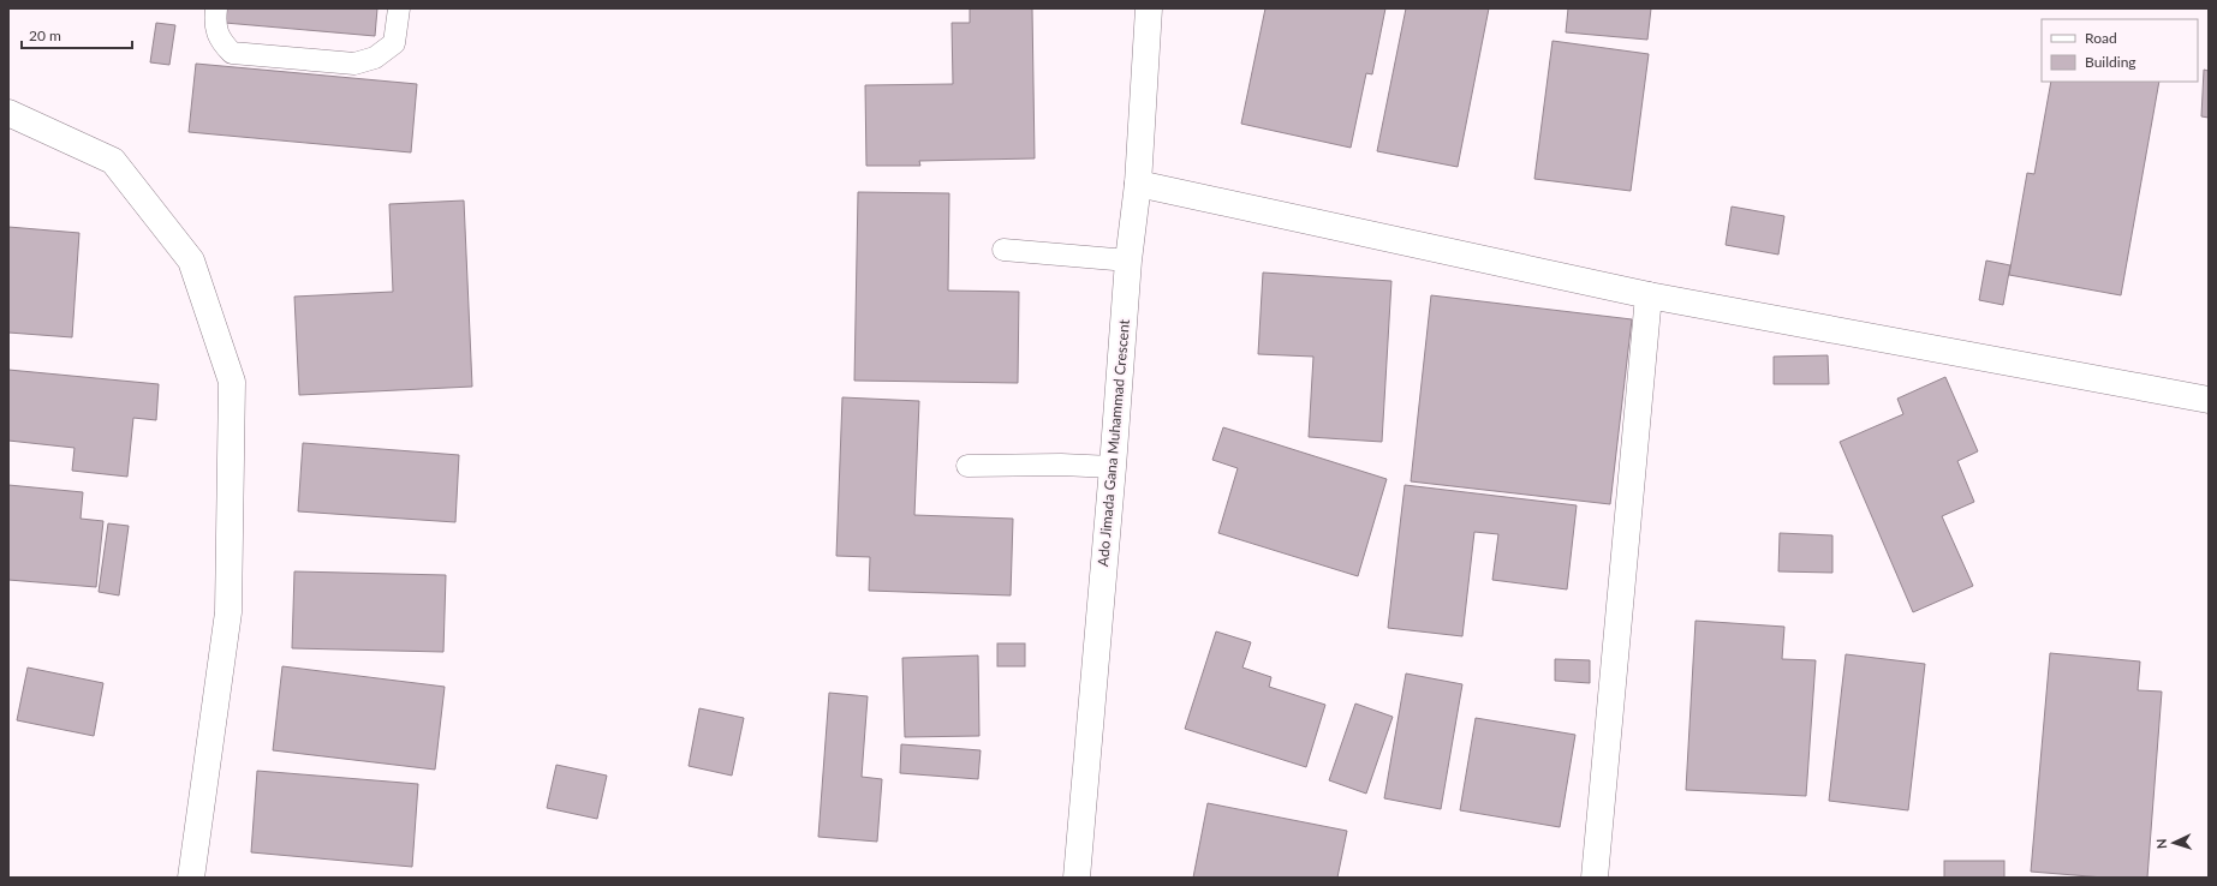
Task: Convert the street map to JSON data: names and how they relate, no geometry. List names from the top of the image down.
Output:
{
  "streets": {
    "street": ["Ado Jimada Gana Muhammad Crescent"]
  },
  "legend": ["Road", "Building"],
  "scale_bar": "20 m",
  "north": "left"
}
